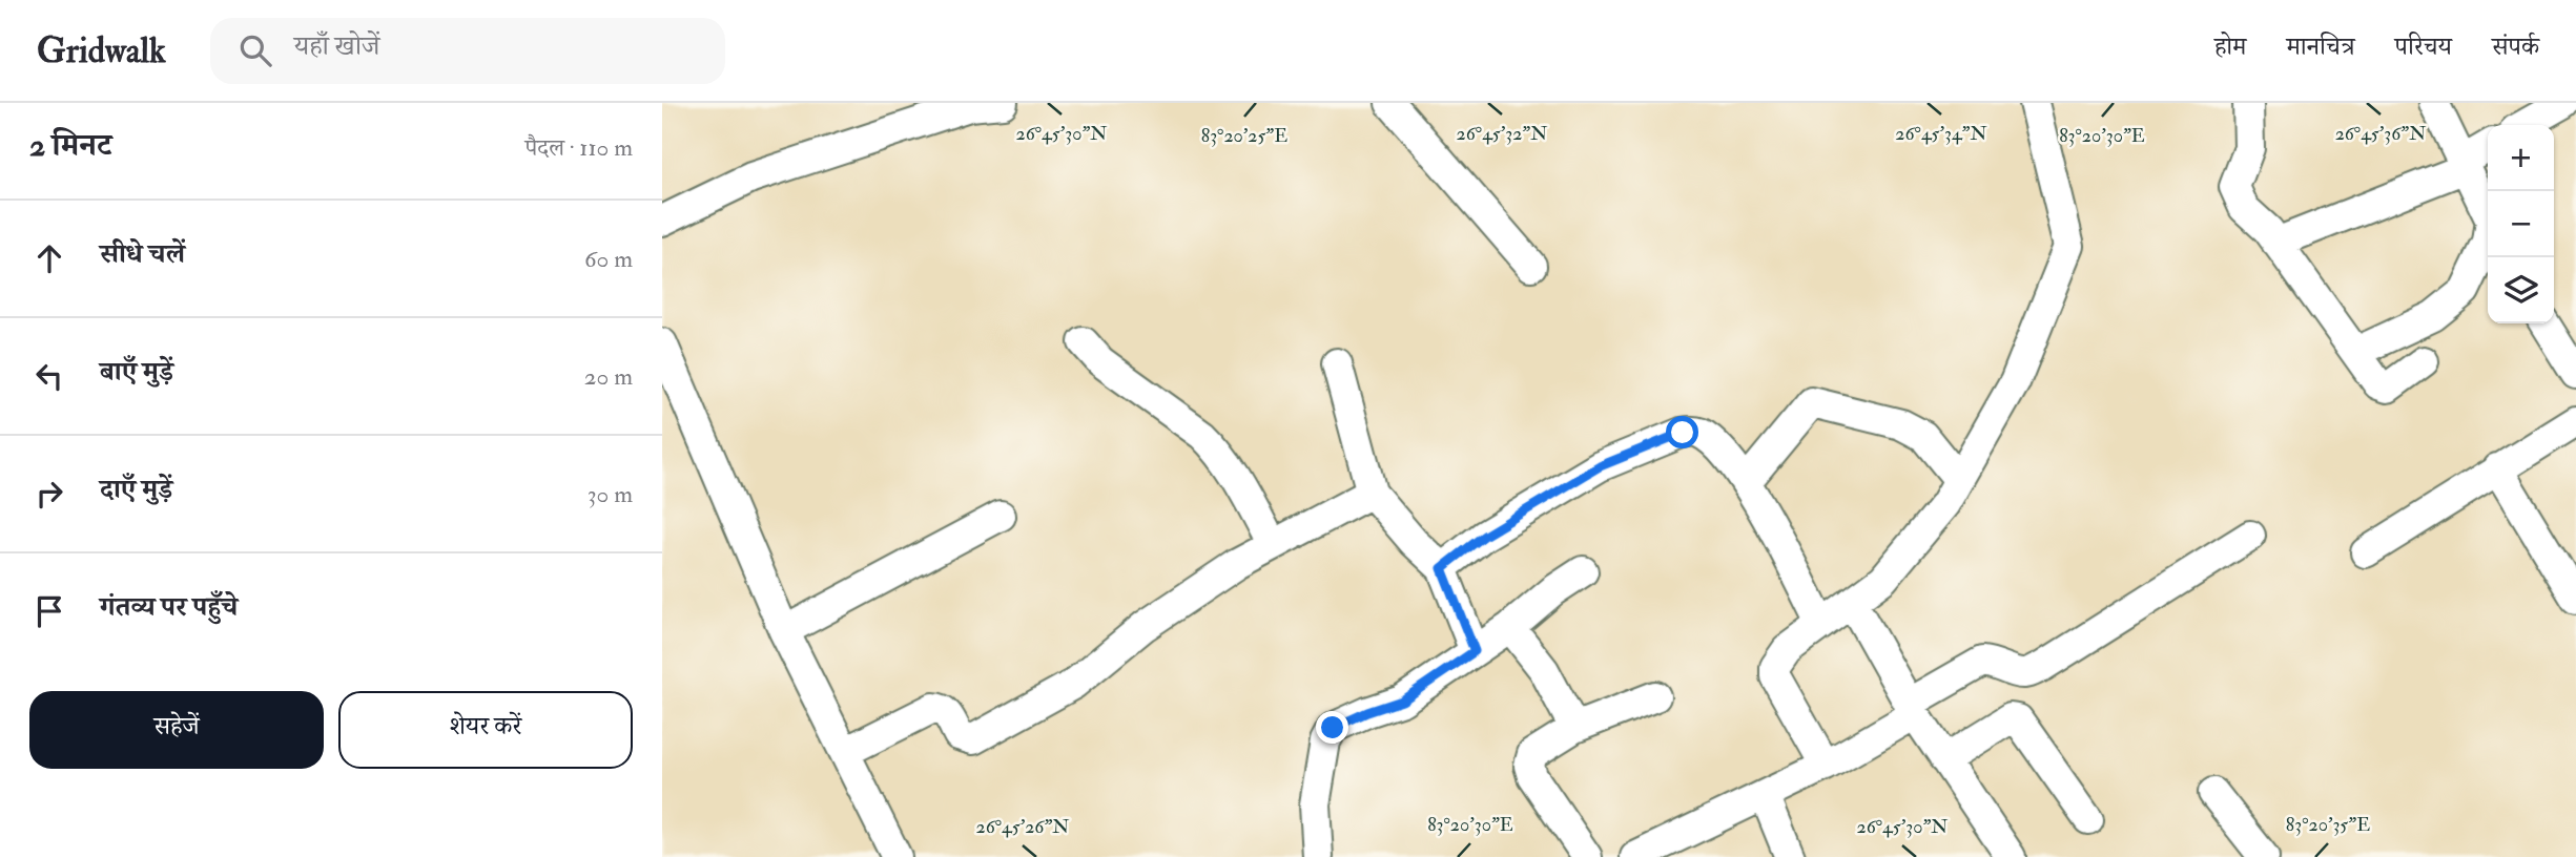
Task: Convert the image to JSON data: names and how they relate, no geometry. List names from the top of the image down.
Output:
{
  "page": {
    "header": "Gridwalk",
    "search": "यहाँ खोजें",
    "nav": [
      "होम",
      "मानचित्र",
      "परिचय",
      "संपर्क"
    ],
    "heading": ["2 मिनट", "पैदल · 110 m"],
    "map_buttons": ["+", "−"],
    "list": [
      ["सीधे चलें", "60 m"],
      ["बाएँ मुड़ें", "20 m"],
      ["दाएँ मुड़ें", "30 m"],
      "गंतव्य पर पहुँचे"
    ],
    "buttons": ["सहेजें", "शेयर करें"]
  },
  "coordinates": [
    "26°45'30\"N",
    "26°45'32\"N",
    "26°45'34\"N",
    "26°45'36\"N",
    "83°20'25\"E",
    "83°20'30\"E",
    "83°20'35\"E",
    "26°45'26\"N"
  ]
}
